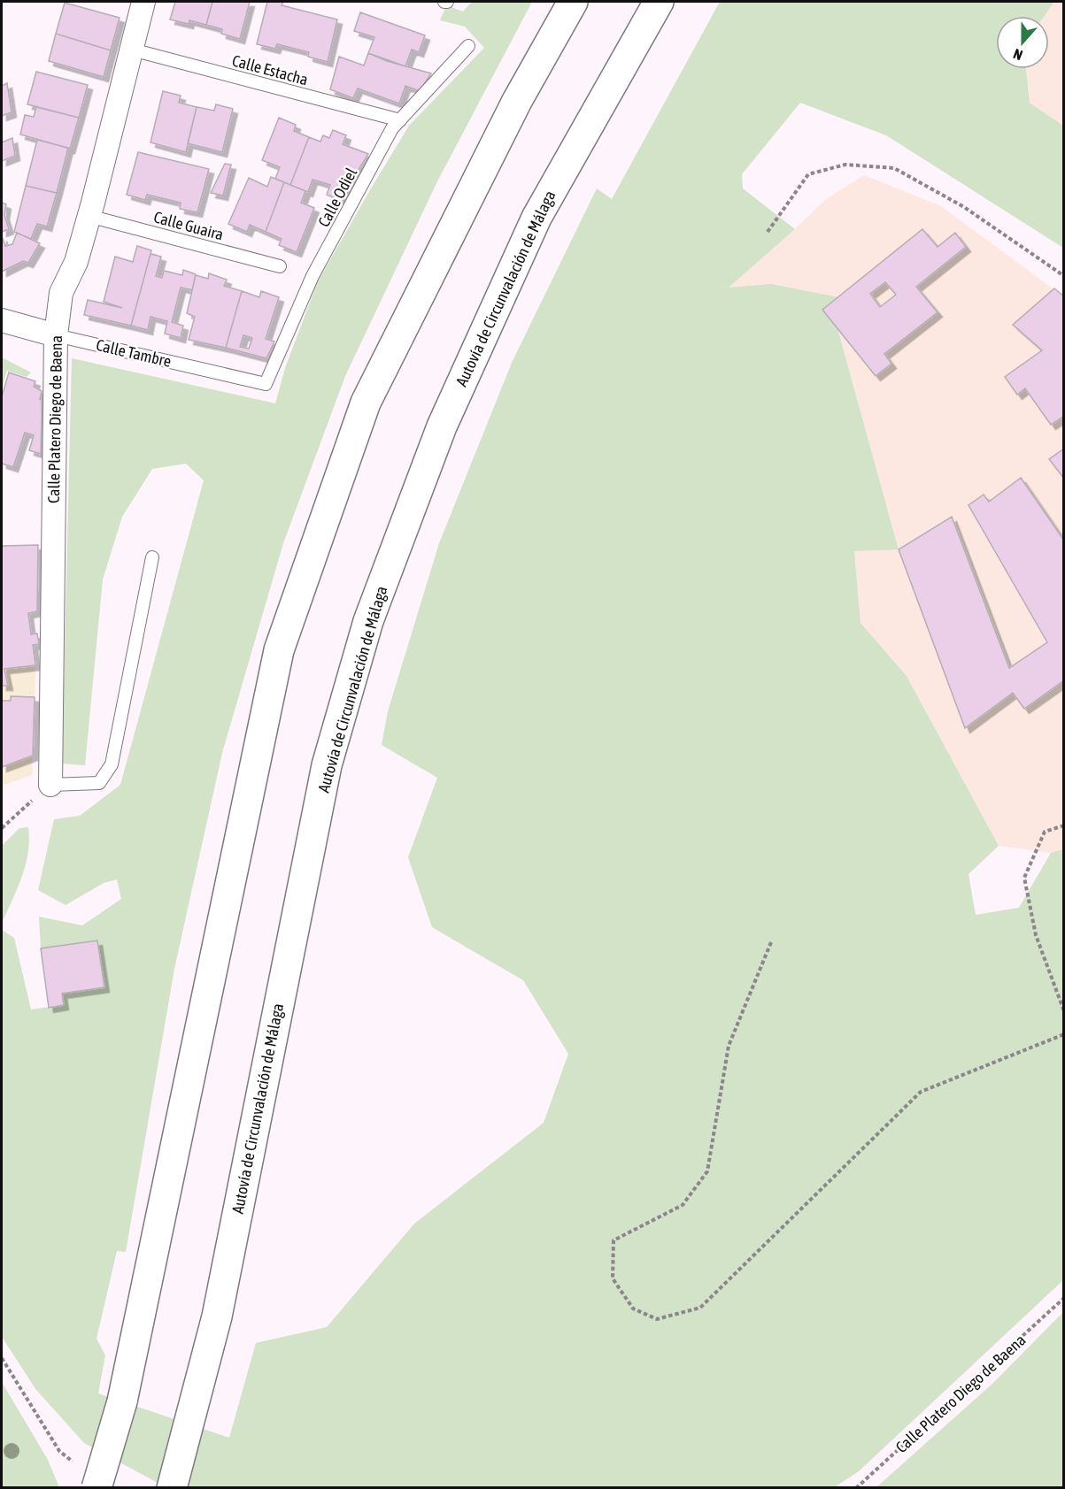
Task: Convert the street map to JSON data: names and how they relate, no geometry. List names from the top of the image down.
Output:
{
  "streets": {
    "highway": ["Autovía de Circunvalación de Málaga"],
    "street": ["Calle Tambre", "Calle Platero Diego de Baena"],
    "lane": ["Calle Estacha", "Calle Odiel", "Calle Guaira"]
  },
  "crossings": [
    ["Calle Estacha", "Calle Odiel"],
    ["Calle Estacha", "Calle Platero Diego de Baena"],
    ["Calle Odiel", "Calle Tambre"],
    ["Calle Guaira", "Calle Platero Diego de Baena"],
    ["Calle Tambre", "Calle Platero Diego de Baena"]
  ],
  "north": "bottom"
}
